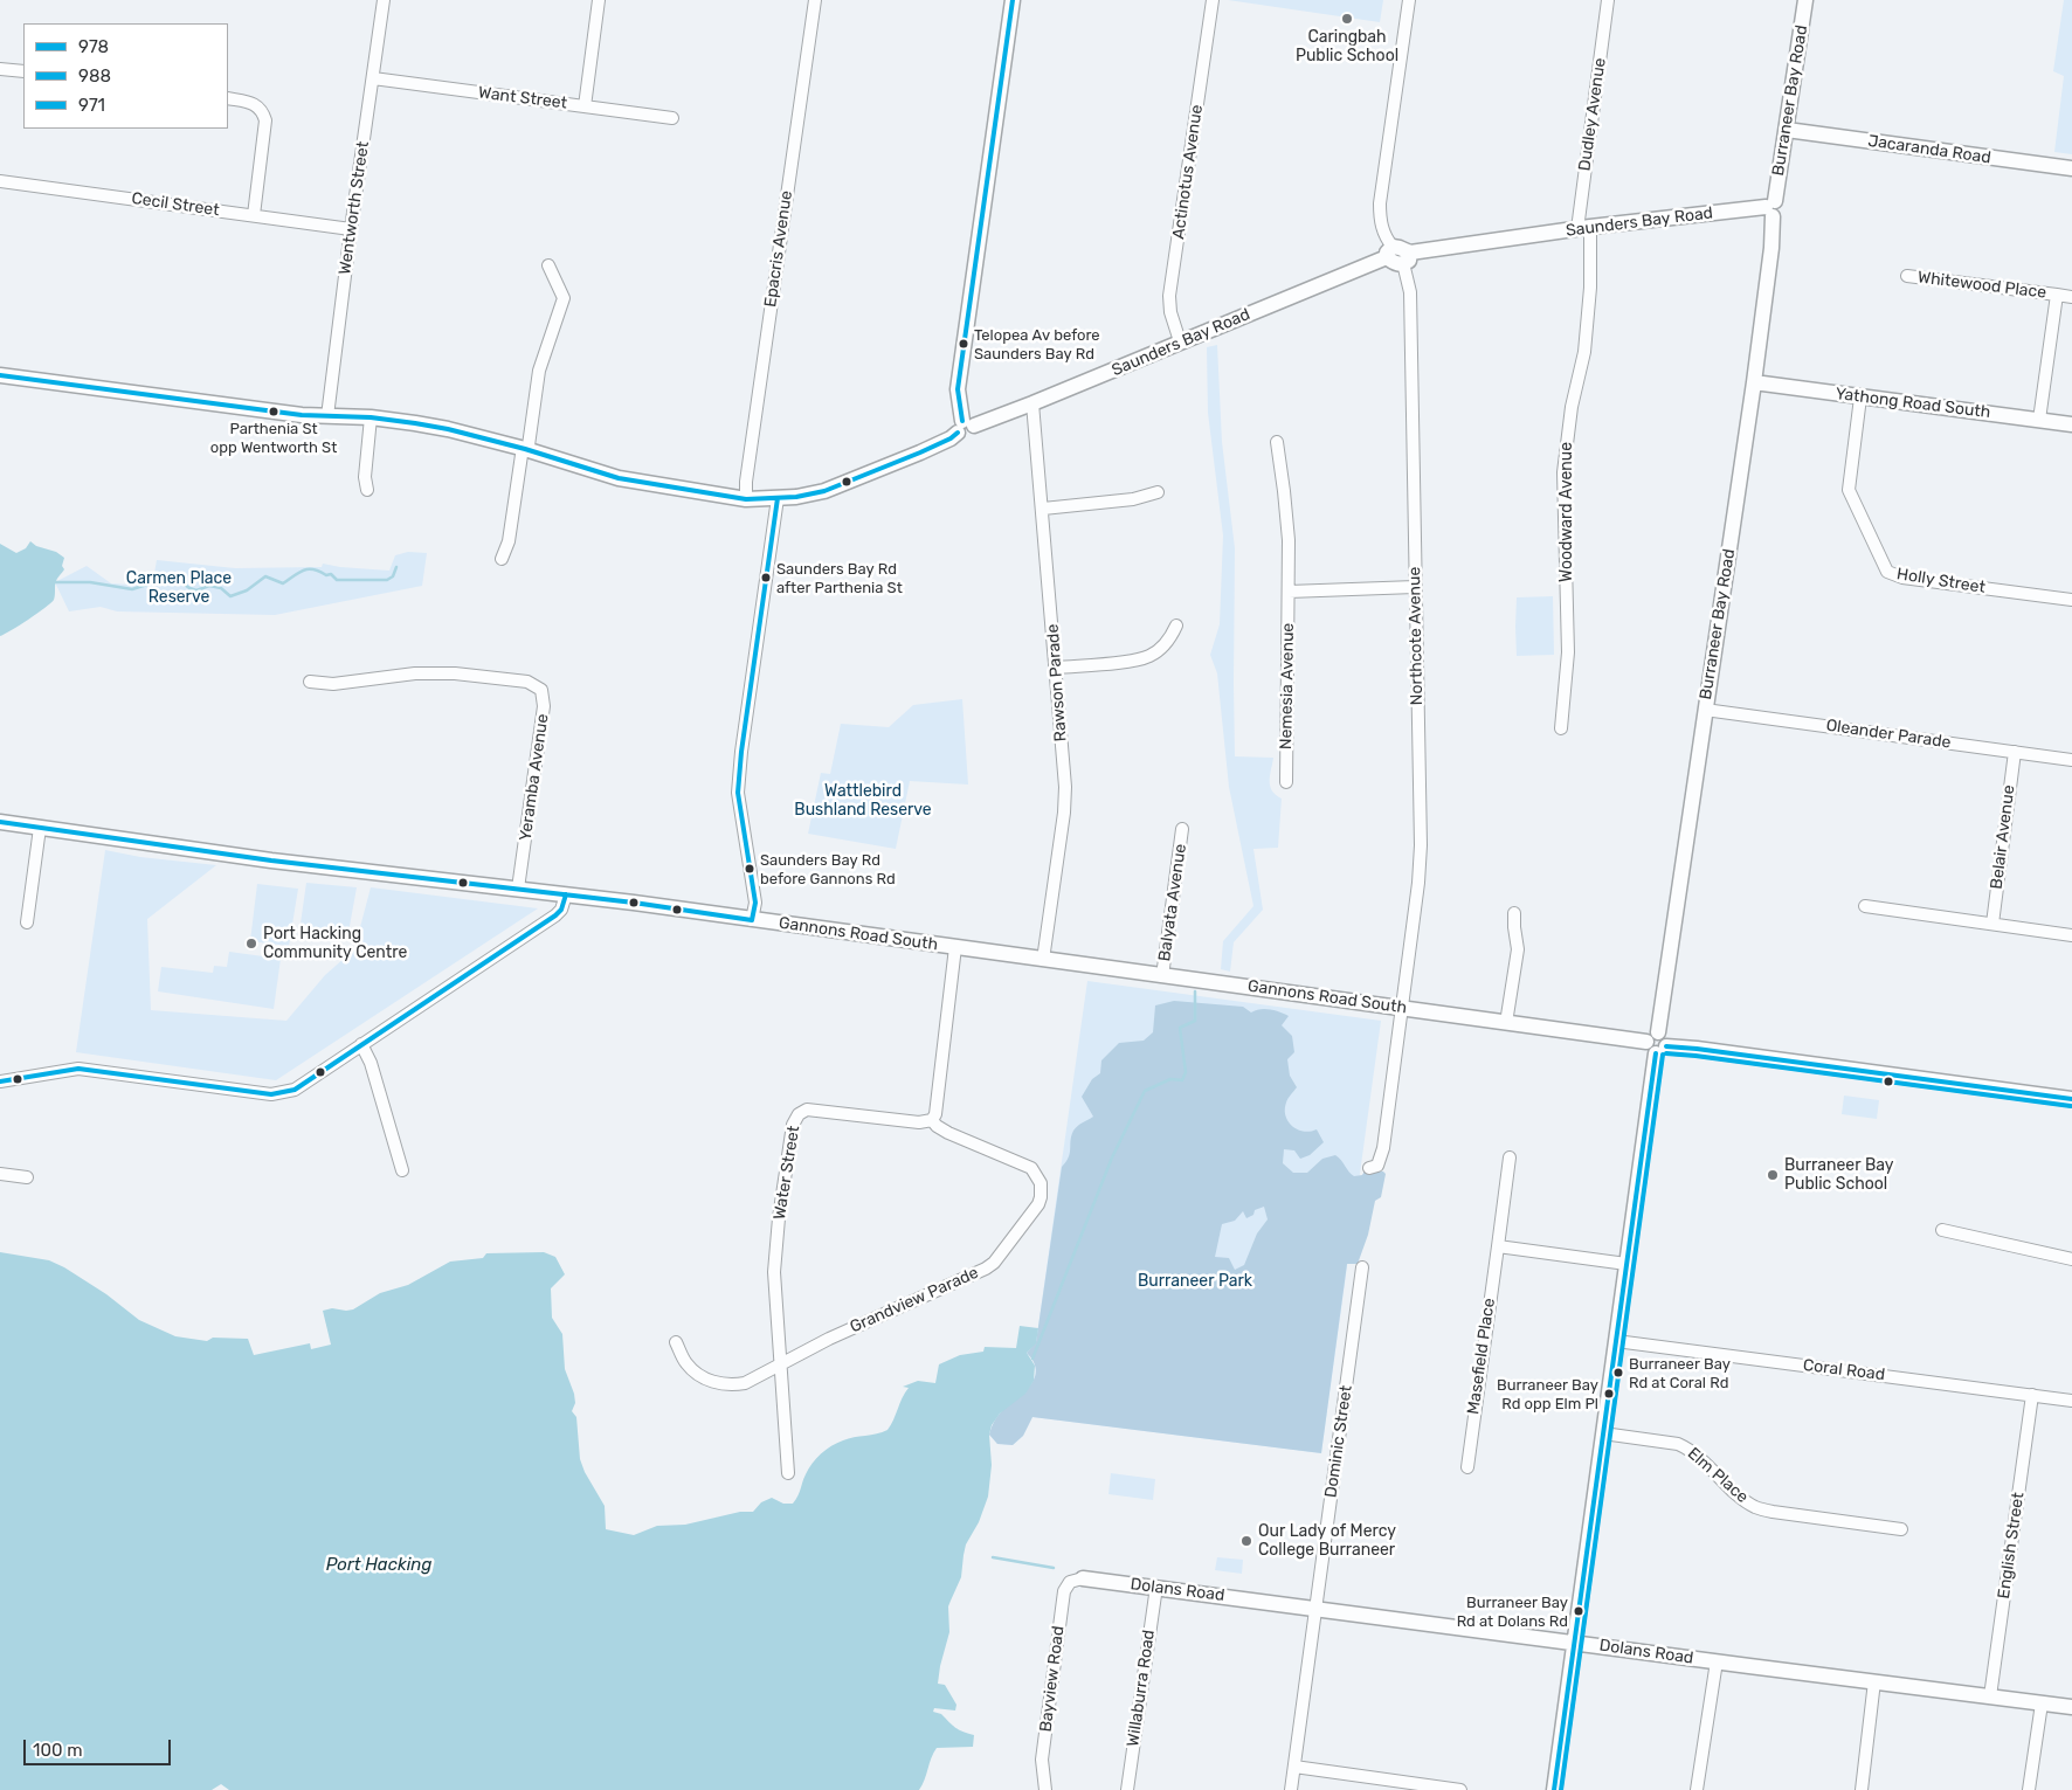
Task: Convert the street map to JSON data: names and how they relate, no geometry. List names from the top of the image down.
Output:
{
  "streets": {
    "street": [
      "Want Street",
      "Burraneer Bay Road",
      "Dudley Avenue",
      "Jacaranda Road",
      "Actinotus Avenue",
      "Cecil Street",
      "Wentworth Street",
      "Saunders Bay Road",
      "Epacris Avenue",
      "Whitewood Place",
      "Yathong Road South",
      "Woodward Avenue",
      "Holly Street",
      "Northcote Avenue",
      "Rawson Parade",
      "Nemesia Avenue",
      "Oleander Parade",
      "Yeramba Avenue",
      "Belair Avenue",
      "Balyata Avenue",
      "Gannons Road South",
      "Water Street",
      "Grandview Parade",
      "Masefield Place",
      "Coral Road",
      "Dominic Street",
      "Elm Place",
      "English Street",
      "Dolans Road",
      "Bayview Road",
      "Willaburra Road"
    ]
  },
  "crossings": [
    ["Want Street", "Wentworth Street"],
    ["Burraneer Bay Road", "Jacaranda Road"],
    ["Burraneer Bay Road", "Saunders Bay Road"],
    ["Burraneer Bay Road", "Yathong Road South"],
    ["Burraneer Bay Road", "Oleander Parade"],
    ["Burraneer Bay Road", "Gannons Road South"],
    ["Dudley Avenue", "Saunders Bay Road"],
    ["Dudley Avenue", "Woodward Avenue"],
    ["Actinotus Avenue", "Saunders Bay Road"],
    ["Cecil Street", "Wentworth Street"],
    ["Wentworth Street", "Saunders Bay Road"],
    ["Saunders Bay Road", "Epacris Avenue"],
    ["Saunders Bay Road", "Woodward Avenue"],
    ["Saunders Bay Road", "Northcote Avenue"],
    ["Saunders Bay Road", "Rawson Parade"],
    ["Whitewood Place", "Yathong Road South"],
    ["Yathong Road South", "Holly Street"],
    ["Northcote Avenue", "Gannons Road South"],
    ["Rawson Parade", "Gannons Road South"],
    ["Oleander Parade", "Belair Avenue"],
    ["Yeramba Avenue", "Gannons Road South"],
    ["Balyata Avenue", "Gannons Road South"],
    ["Water Street", "Grandview Parade"],
    ["Coral Road", "English Street"],
    ["Dominic Street", "Dolans Road"],
    ["English Street", "Dolans Road"],
    ["Dolans Road", "Bayview Road"],
    ["Dolans Road", "Willaburra Road"]
  ],
  "water": ["Port Hacking"],
  "parks": ["Carmen Place Reserve", "Wattlebird Bushland Reserve", "Burraneer Park"],
  "places": [
    "Caringbah Public School",
    "Telopea Av before Saunders Bay Rd",
    "Parthenia St opp Wentworth St",
    "Saunders Bay Rd after Parthenia St",
    "Saunders Bay Rd before Gannons Rd",
    "Port Hacking Community Centre",
    "Burraneer Bay Public School",
    "Burraneer Bay Rd at Coral Rd",
    "Burraneer Bay Rd opp Elm Pl",
    "Our Lady of Mercy College Burraneer",
    "Burraneer Bay Rd at Dolans Rd"
  ],
  "lines": ["transit line 978", "transit line 988", "transit line 971"],
  "legend": ["978", "988", "971"],
  "scale_bar": "100 m"
}
